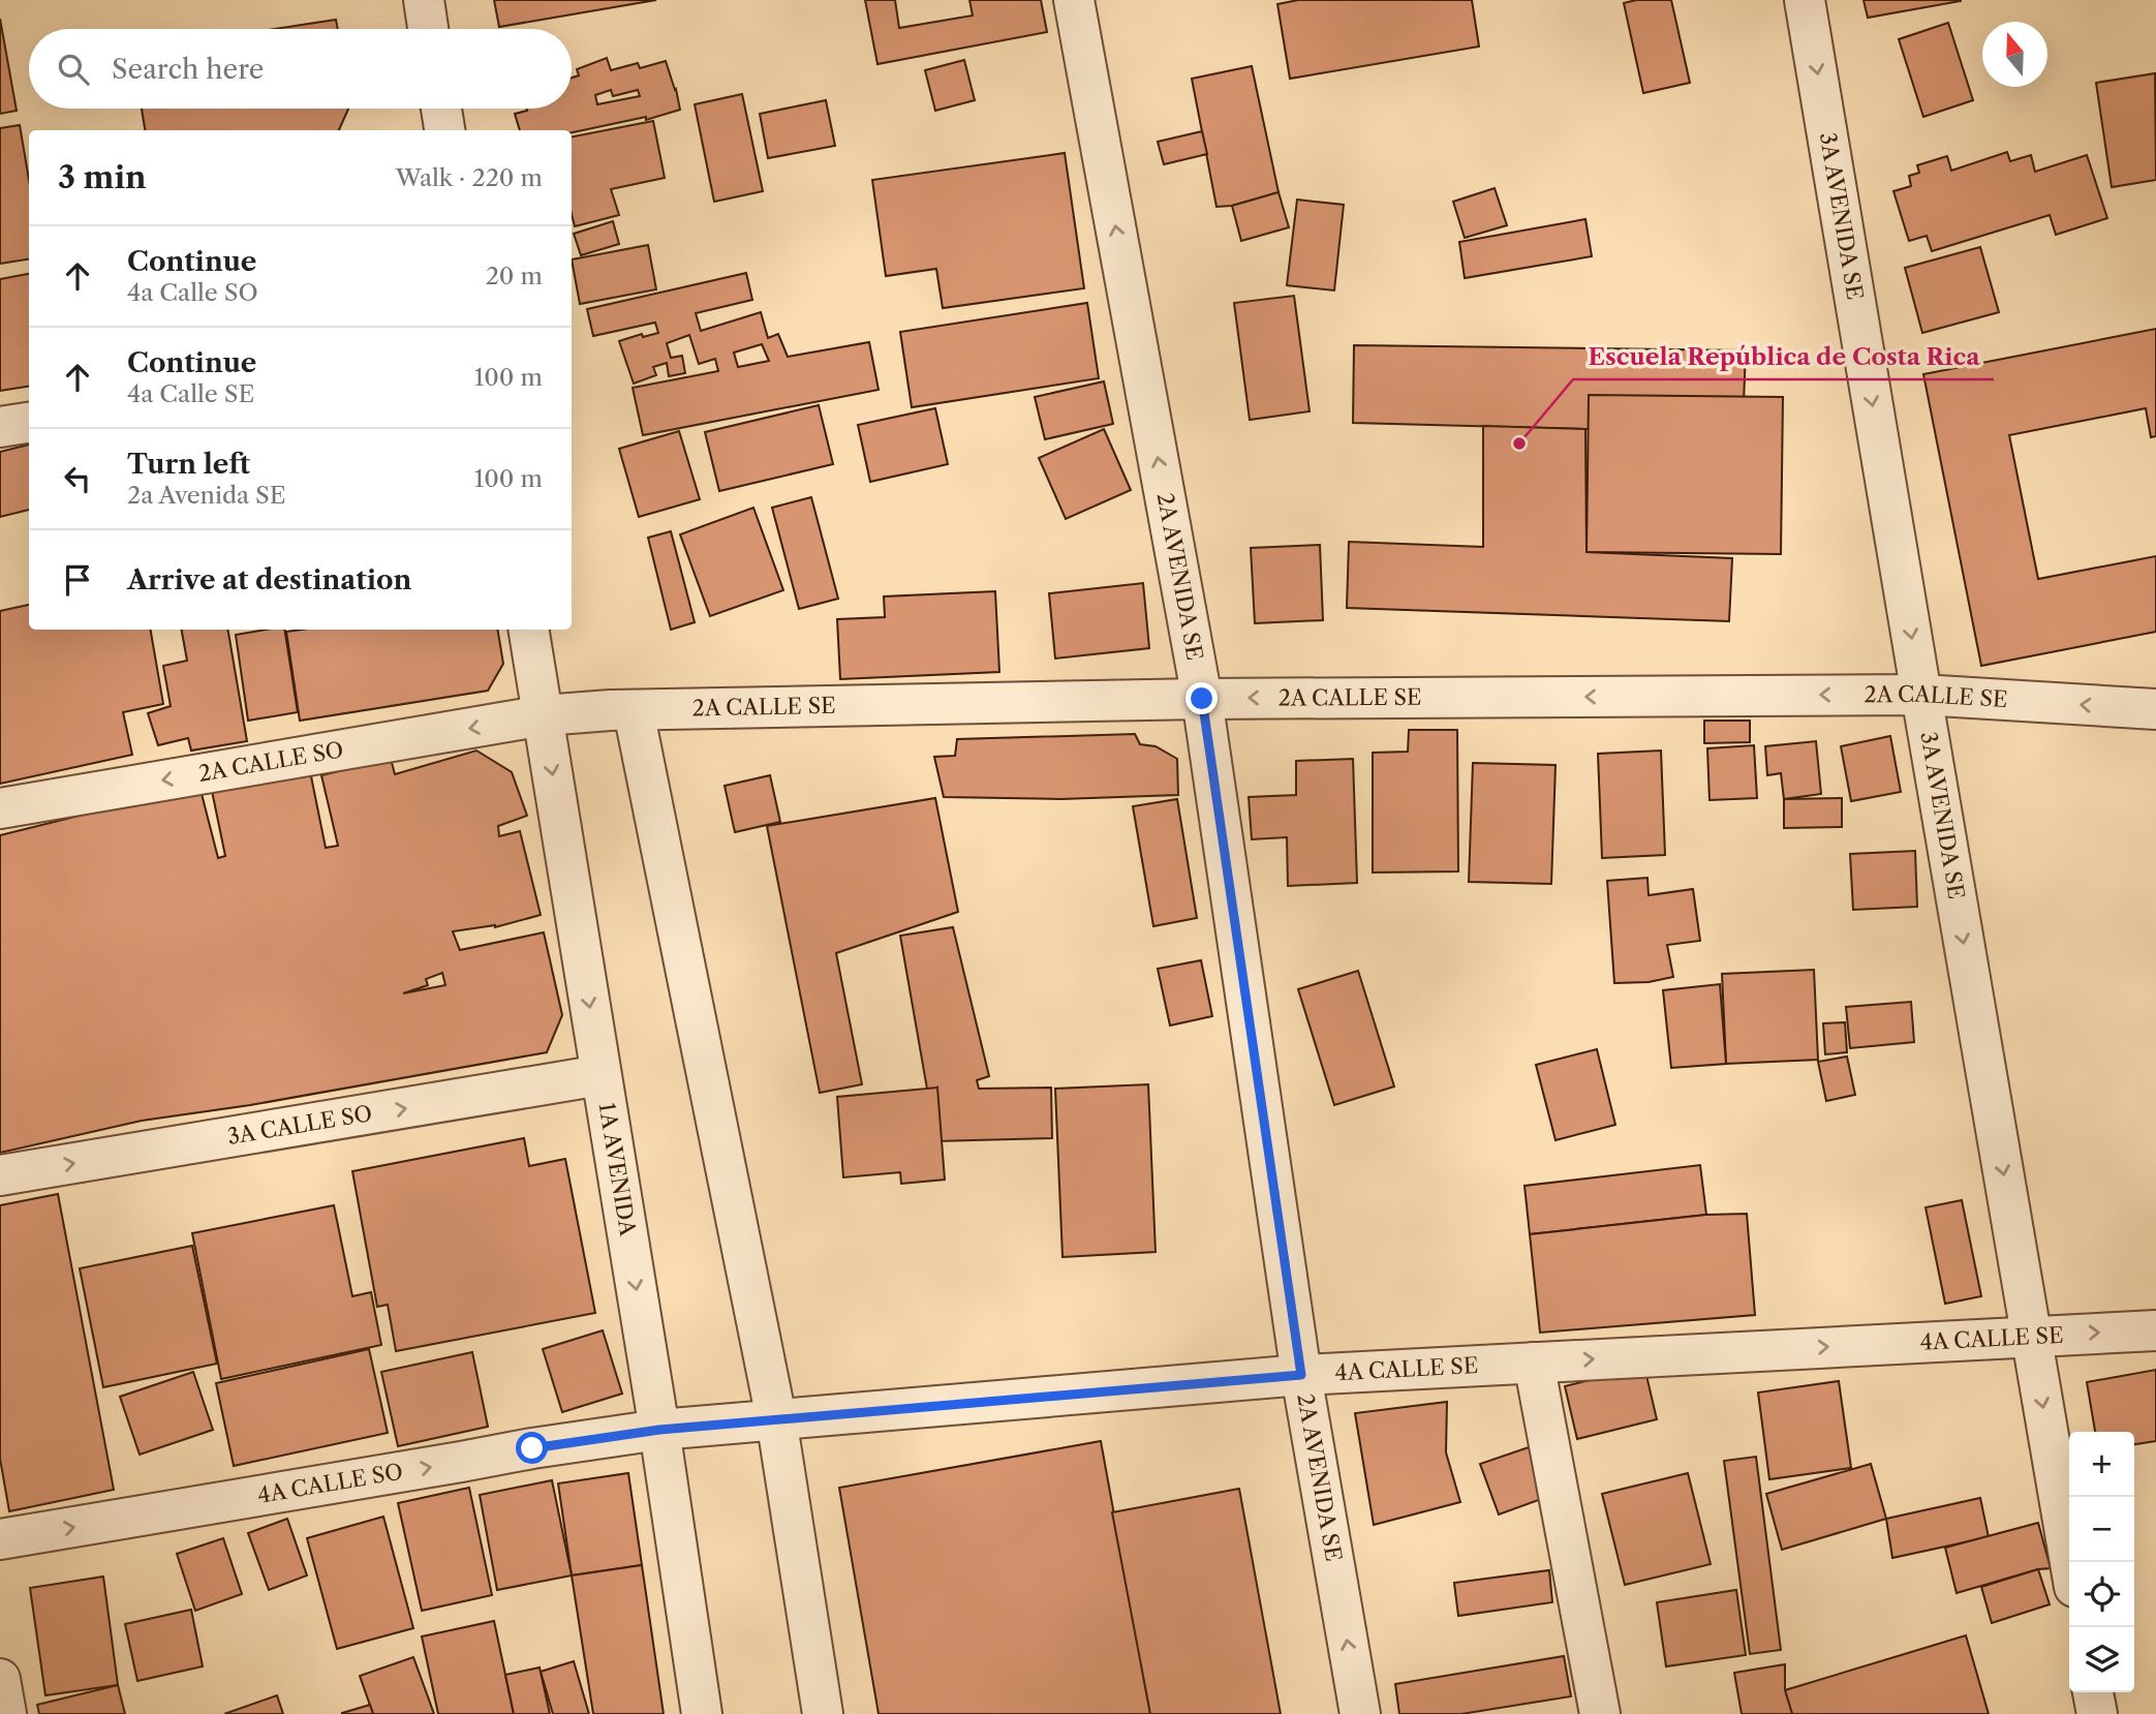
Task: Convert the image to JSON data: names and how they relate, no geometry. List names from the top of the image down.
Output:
{
  "streets": {
    "street": [
      "3A AVENIDA SE",
      "2A AVENIDA SE",
      "2A CALLE SE",
      "2A CALLE SO",
      "3A CALLE SO",
      "1A AVENIDA",
      "4A CALLE SE",
      "4A CALLE SO"
    ]
  },
  "crossings": [
    ["3A AVENIDA SE", "2A CALLE SE"],
    ["3A AVENIDA SE", "4A CALLE SE"],
    ["2A AVENIDA SE", "2A CALLE SE"],
    ["2A AVENIDA SE", "4A CALLE SE"],
    ["2A CALLE SE", "2A CALLE SO"],
    ["2A CALLE SE", "1A AVENIDA"],
    ["2A CALLE SO", "1A AVENIDA"],
    ["3A CALLE SO", "1A AVENIDA"],
    ["1A AVENIDA", "4A CALLE SE"],
    ["1A AVENIDA", "4A CALLE SO"],
    ["4A CALLE SE", "4A CALLE SO"]
  ],
  "one_way": [
    "3A AVENIDA SE",
    "2A CALLE SE",
    "2A CALLE SO",
    "3A CALLE SO",
    "4A CALLE SE",
    "4A CALLE SO"
  ],
  "places": ["Escuela República de Costa Rica"],
  "north": "top",
  "page": {
    "search": "Search here",
    "heading": ["3 min", "Walk · 220 m"],
    "list": [
      ["Continue", "4a Calle SO", "20 m"],
      ["Continue", "4a Calle SE", "100 m"],
      ["Turn left", "2a Avenida SE", "100 m"],
      "Arrive at destination"
    ],
    "map_buttons": ["+", "−"]
  }
}
